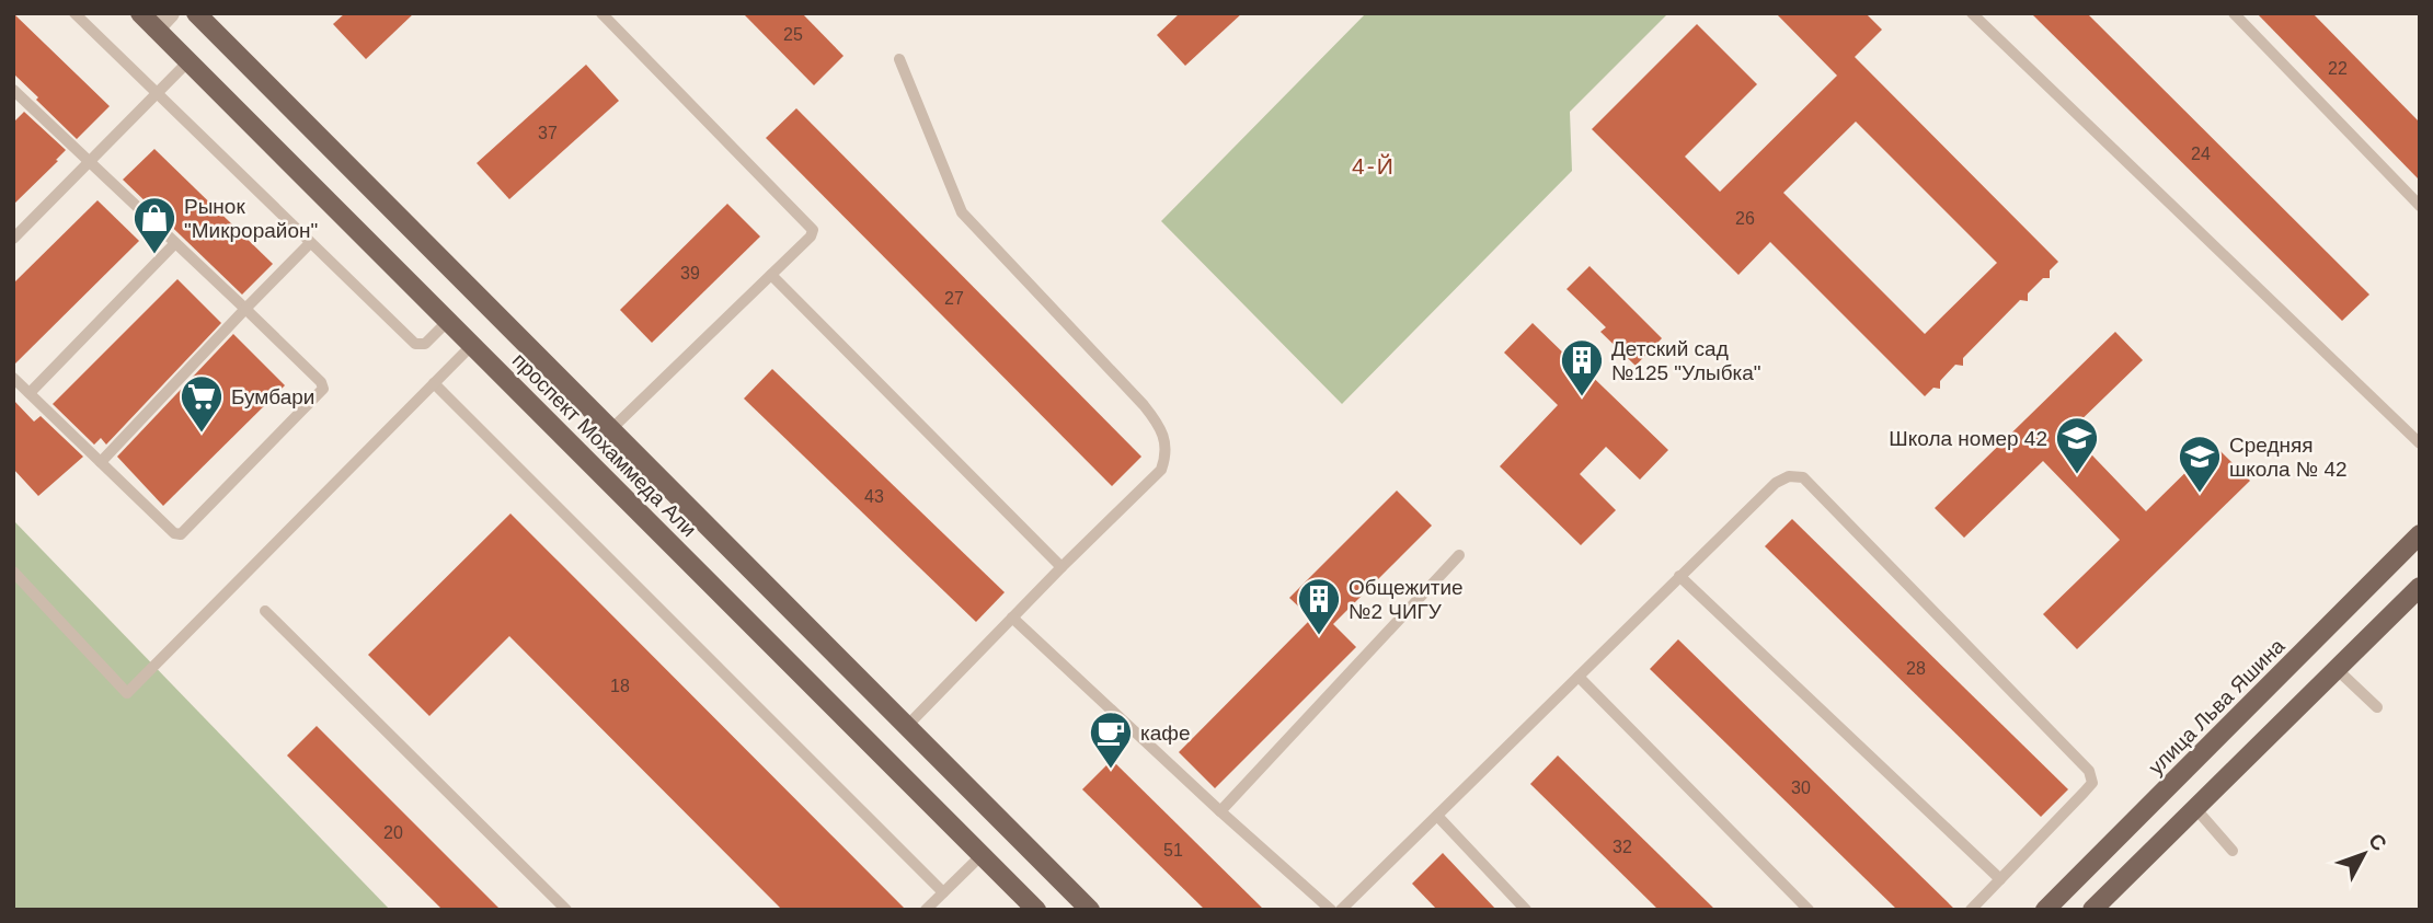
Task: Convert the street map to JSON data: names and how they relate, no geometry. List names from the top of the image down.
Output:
{
  "streets": {
    "main road": ["проспект Мохаммеда Али", "улица Льва Яшина"]
  },
  "districts": ["4-Й"],
  "places": {
    "shop": ["Рынок \"Микрорайон\""],
    "building": ["Детский сад №125 \"Улыбка\"", "Общежитие №2 ЧИГУ"],
    "supermarket": ["Бумбари"],
    "school or university": ["Школа номер 42", "Средняя школа № 42"],
    "cafe": ["кафе"]
  },
  "house_numbers": [
    "25",
    "22",
    "37",
    "24",
    "26",
    "39",
    "27",
    "43",
    "28",
    "18",
    "30",
    "20",
    "32",
    "51"
  ],
  "north": "top right"
}
